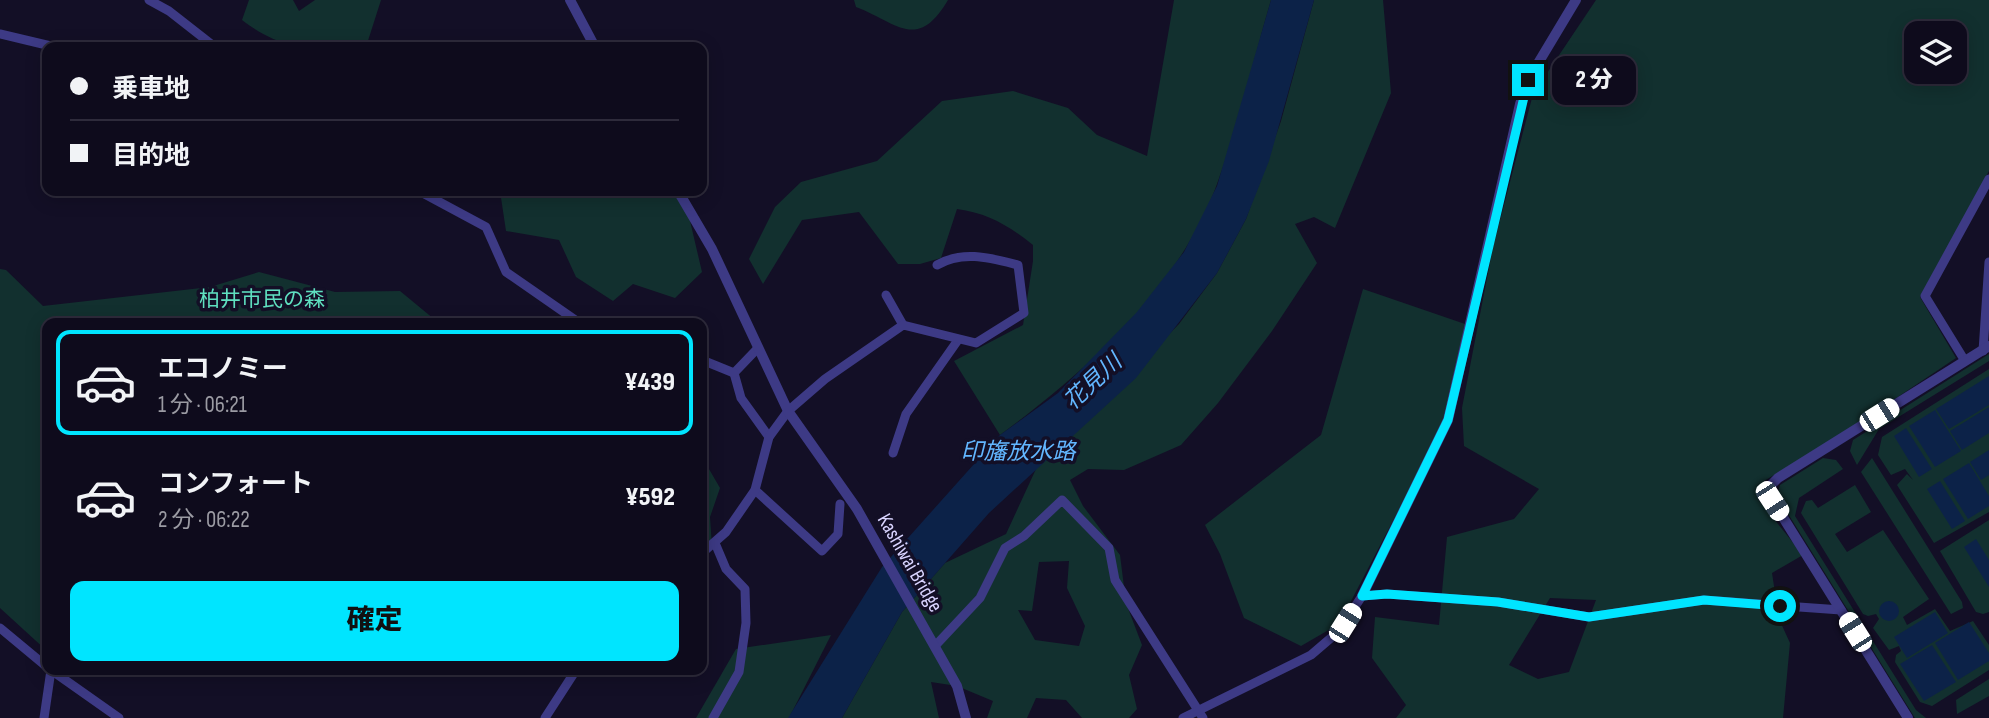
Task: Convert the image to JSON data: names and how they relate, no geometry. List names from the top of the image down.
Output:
{
  "streets": {
    "street": ["Kashiwai Bridge"]
  },
  "water": ["花見川", "印旛放水路"],
  "parks": ["柏井市民の森"],
  "page": {
    "banner": ["乗車地", "目的地"],
    "bubble": "2 分",
    "list": [
      {
        "name": "エコノミー",
        "note": "1 分 · 06:21",
        "value": "¥439"
      },
      {
        "name": "コンフォート",
        "note": "2 分 · 06:22",
        "value": "¥592"
      }
    ],
    "buttons": "確定"
  }
}
